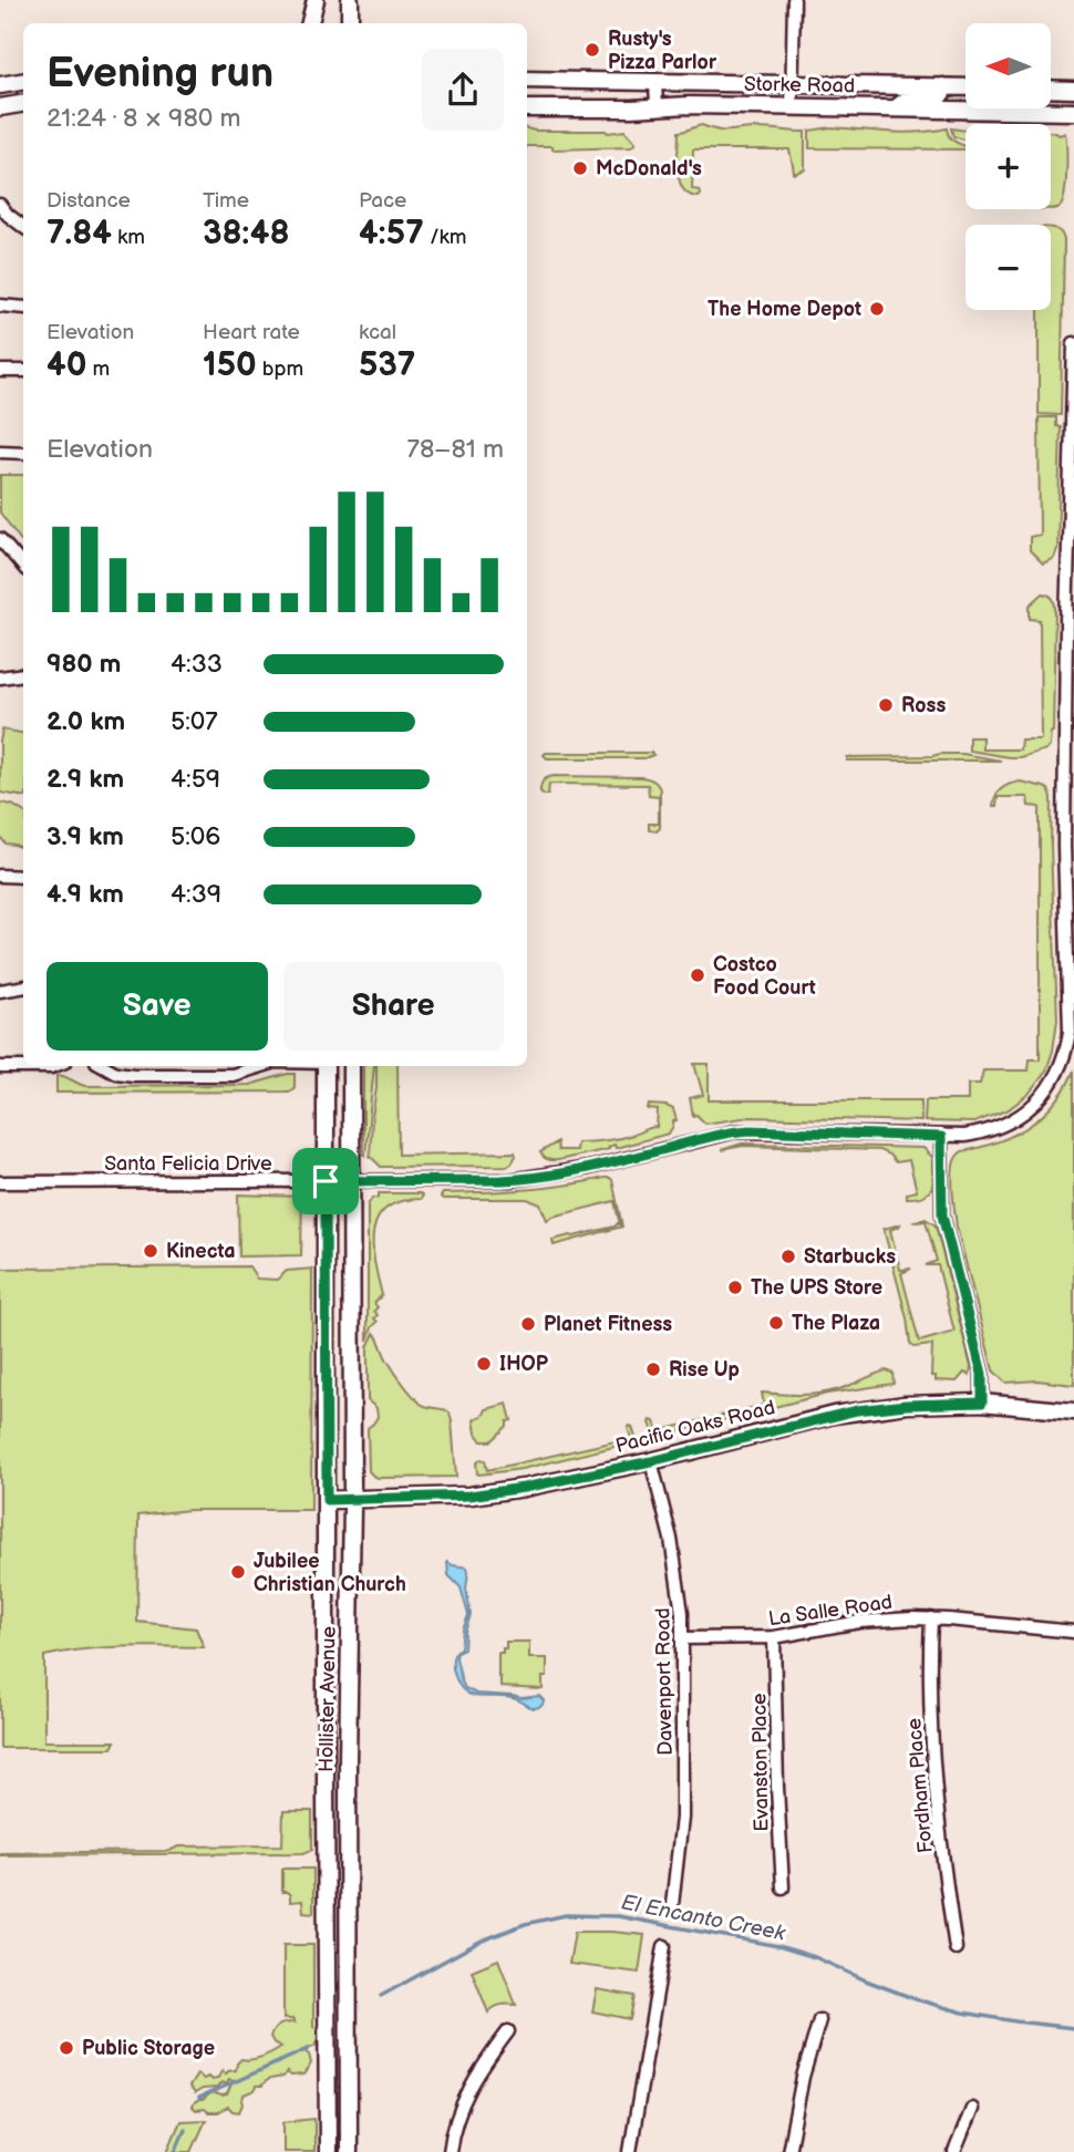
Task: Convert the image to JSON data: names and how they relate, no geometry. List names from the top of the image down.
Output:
{
  "streets": {
    "main road": ["Storke Road", "Pacific Oaks Road", "Hollister Avenue"],
    "street": [
      "Santa Felicia Drive",
      "La Salle Road",
      "Davenport Road",
      "Evanston Place",
      "Fordham Place"
    ]
  },
  "crossings": [
    ["Santa Felicia Drive", "Hollister Avenue"],
    ["Pacific Oaks Road", "Davenport Road"],
    ["Pacific Oaks Road", "Hollister Avenue"],
    ["La Salle Road", "Davenport Road"],
    ["La Salle Road", "Evanston Place"],
    ["La Salle Road", "Fordham Place"]
  ],
  "water": ["El Encanto Creek"],
  "places": [
    "Rusty's Pizza Parlor",
    "McDonald's",
    "The Home Depot",
    "Ross",
    "Costco Food Court",
    "Kinecta",
    "Starbucks",
    "The UPS Store",
    "The Plaza",
    "Planet Fitness",
    "IHOP",
    "Rise Up",
    "Jubilee Christian Church",
    "Public Storage"
  ],
  "north": "left",
  "page": {
    "map_buttons": ["+", "−"],
    "heading": ["Evening run", "21:24 · 8 × 980 m"],
    "stats": [
      ["Distance", "7.84 km"],
      ["Time", "38:48"],
      ["Pace", "4:57 /km"],
      ["Elevation", "40 m"],
      ["Heart rate", "150 bpm"],
      ["kcal", "537"]
    ],
    "chart": ["Elevation", "78–81 m"],
    "list": [
      {
        "name": "980 m",
        "note": "4:33"
      },
      {
        "name": "2.0 km",
        "note": "5:07"
      },
      {
        "name": "2.9 km",
        "note": "4:59"
      },
      {
        "name": "3.9 km",
        "note": "5:06"
      },
      {
        "name": "4.9 km",
        "note": "4:39"
      }
    ],
    "buttons": ["Save", "Share"]
  }
}
